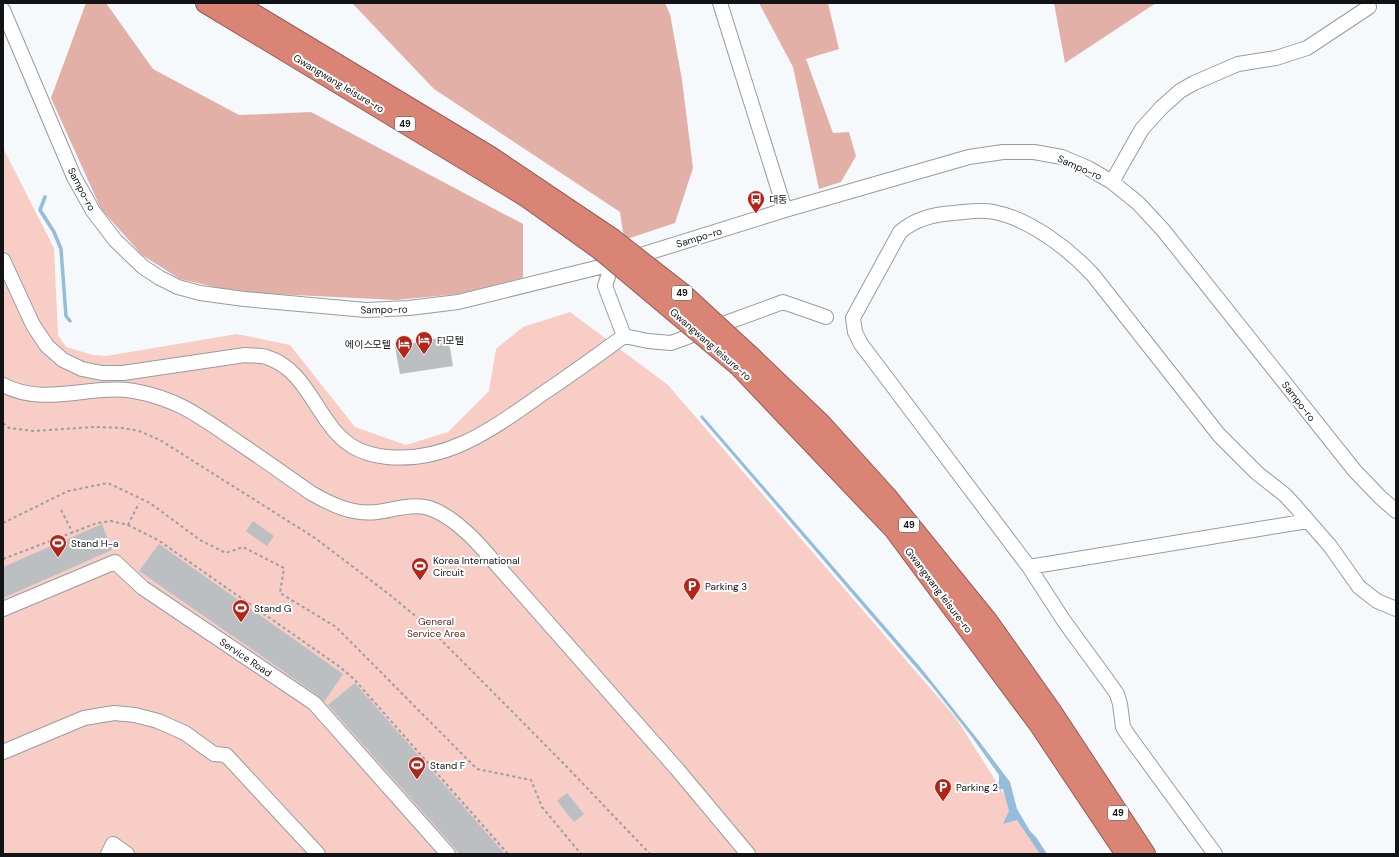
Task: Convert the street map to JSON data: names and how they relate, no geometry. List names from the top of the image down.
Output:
{
  "streets": {
    "highway": ["Gwangwang leisure-ro", "49"],
    "street": ["Sampo-ro", "Service Road"]
  },
  "crossings": [
    ["Gwangwang leisure-ro", "Sampo-ro"]
  ],
  "parks": ["General Service Area"],
  "places": {
    "bus stop": ["대동"],
    "hotel": ["F1모텔", "에이스모텔"],
    "sports": [
      "Stand H-a",
      "Korea International Circuit",
      "Stand G",
      "Stand F"
    ],
    "parking": ["Parking 3", "Parking 2"]
  }
}
